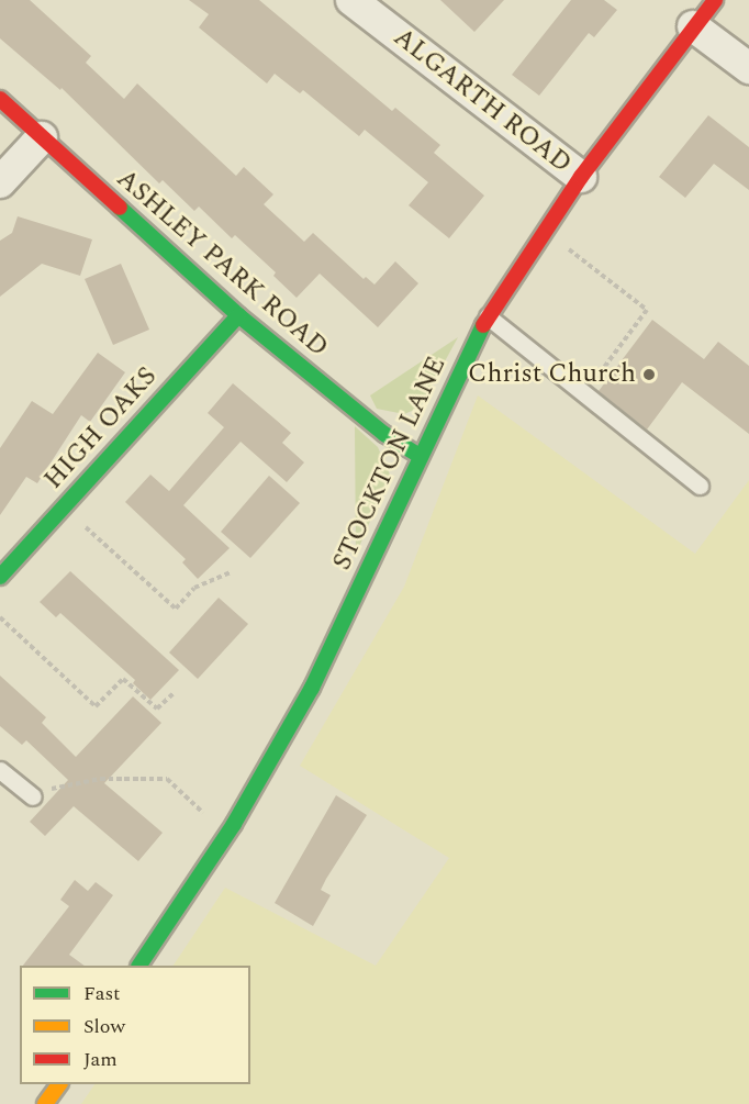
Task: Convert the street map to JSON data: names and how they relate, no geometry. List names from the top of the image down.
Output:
{
  "streets": {
    "street": [
      "ALGARTH ROAD",
      "ASHLEY PARK ROAD",
      "HIGH OAKS",
      "STOCKTON LANE"
    ]
  },
  "crossings": [
    ["ALGARTH ROAD", "STOCKTON LANE"],
    ["ASHLEY PARK ROAD", "HIGH OAKS"],
    ["ASHLEY PARK ROAD", "STOCKTON LANE"]
  ],
  "places": ["Christ Church"],
  "legend": ["Fast", "Slow", "Jam"]
}
